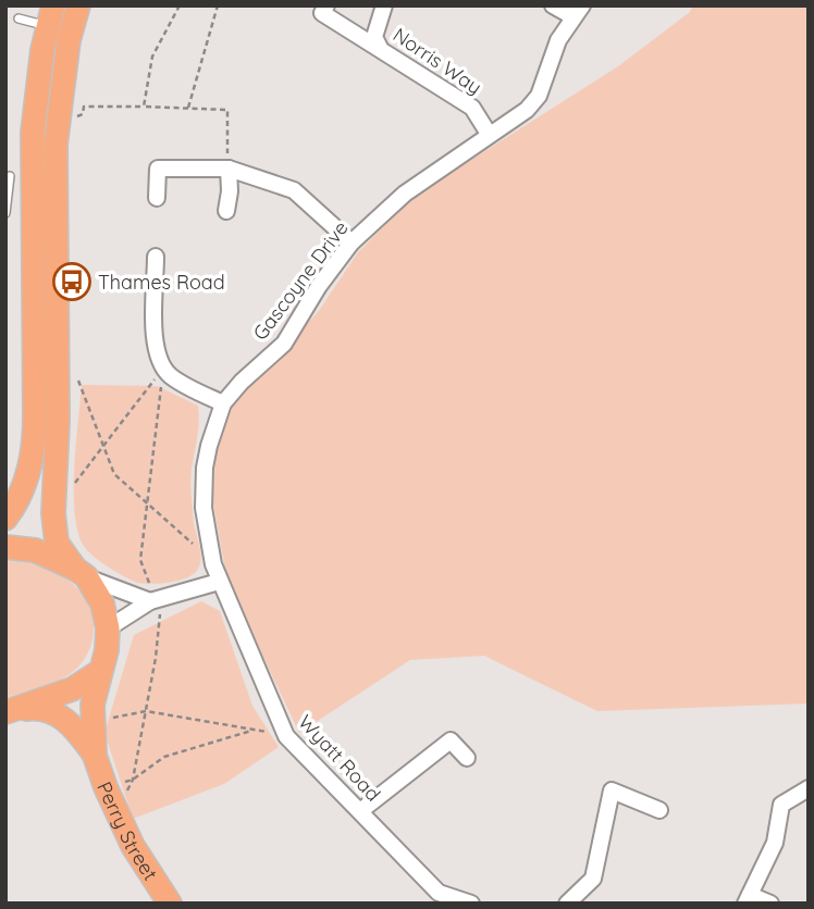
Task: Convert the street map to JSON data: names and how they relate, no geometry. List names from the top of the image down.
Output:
{
  "streets": {
    "main road": ["Perry Street"],
    "street": ["Norris Way", "Gascoyne Drive", "Wyatt Road"]
  },
  "crossings": [
    ["Norris Way", "Gascoyne Drive"],
    ["Gascoyne Drive", "Wyatt Road"]
  ],
  "places": {
    "bus stop": ["Thames Road"]
  }
}
